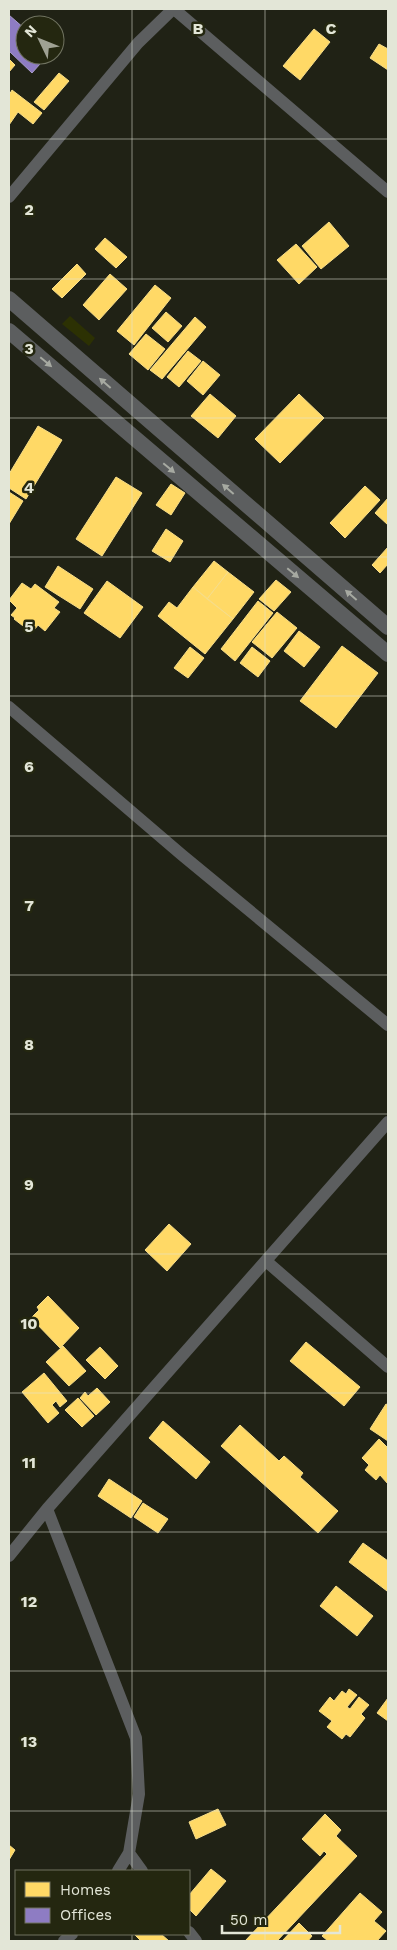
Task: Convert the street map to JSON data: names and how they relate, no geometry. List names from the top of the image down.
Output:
{
  "legend": ["Homes", "Offices"],
  "scale_bar": "50 m",
  "north": "top left",
  "grid": {
    "columns": ["B", "C"],
    "rows": [
      "2",
      "3",
      "4",
      "5",
      "6",
      "7",
      "8",
      "9",
      "10",
      "11",
      "12",
      "13"
    ]
  }
}
